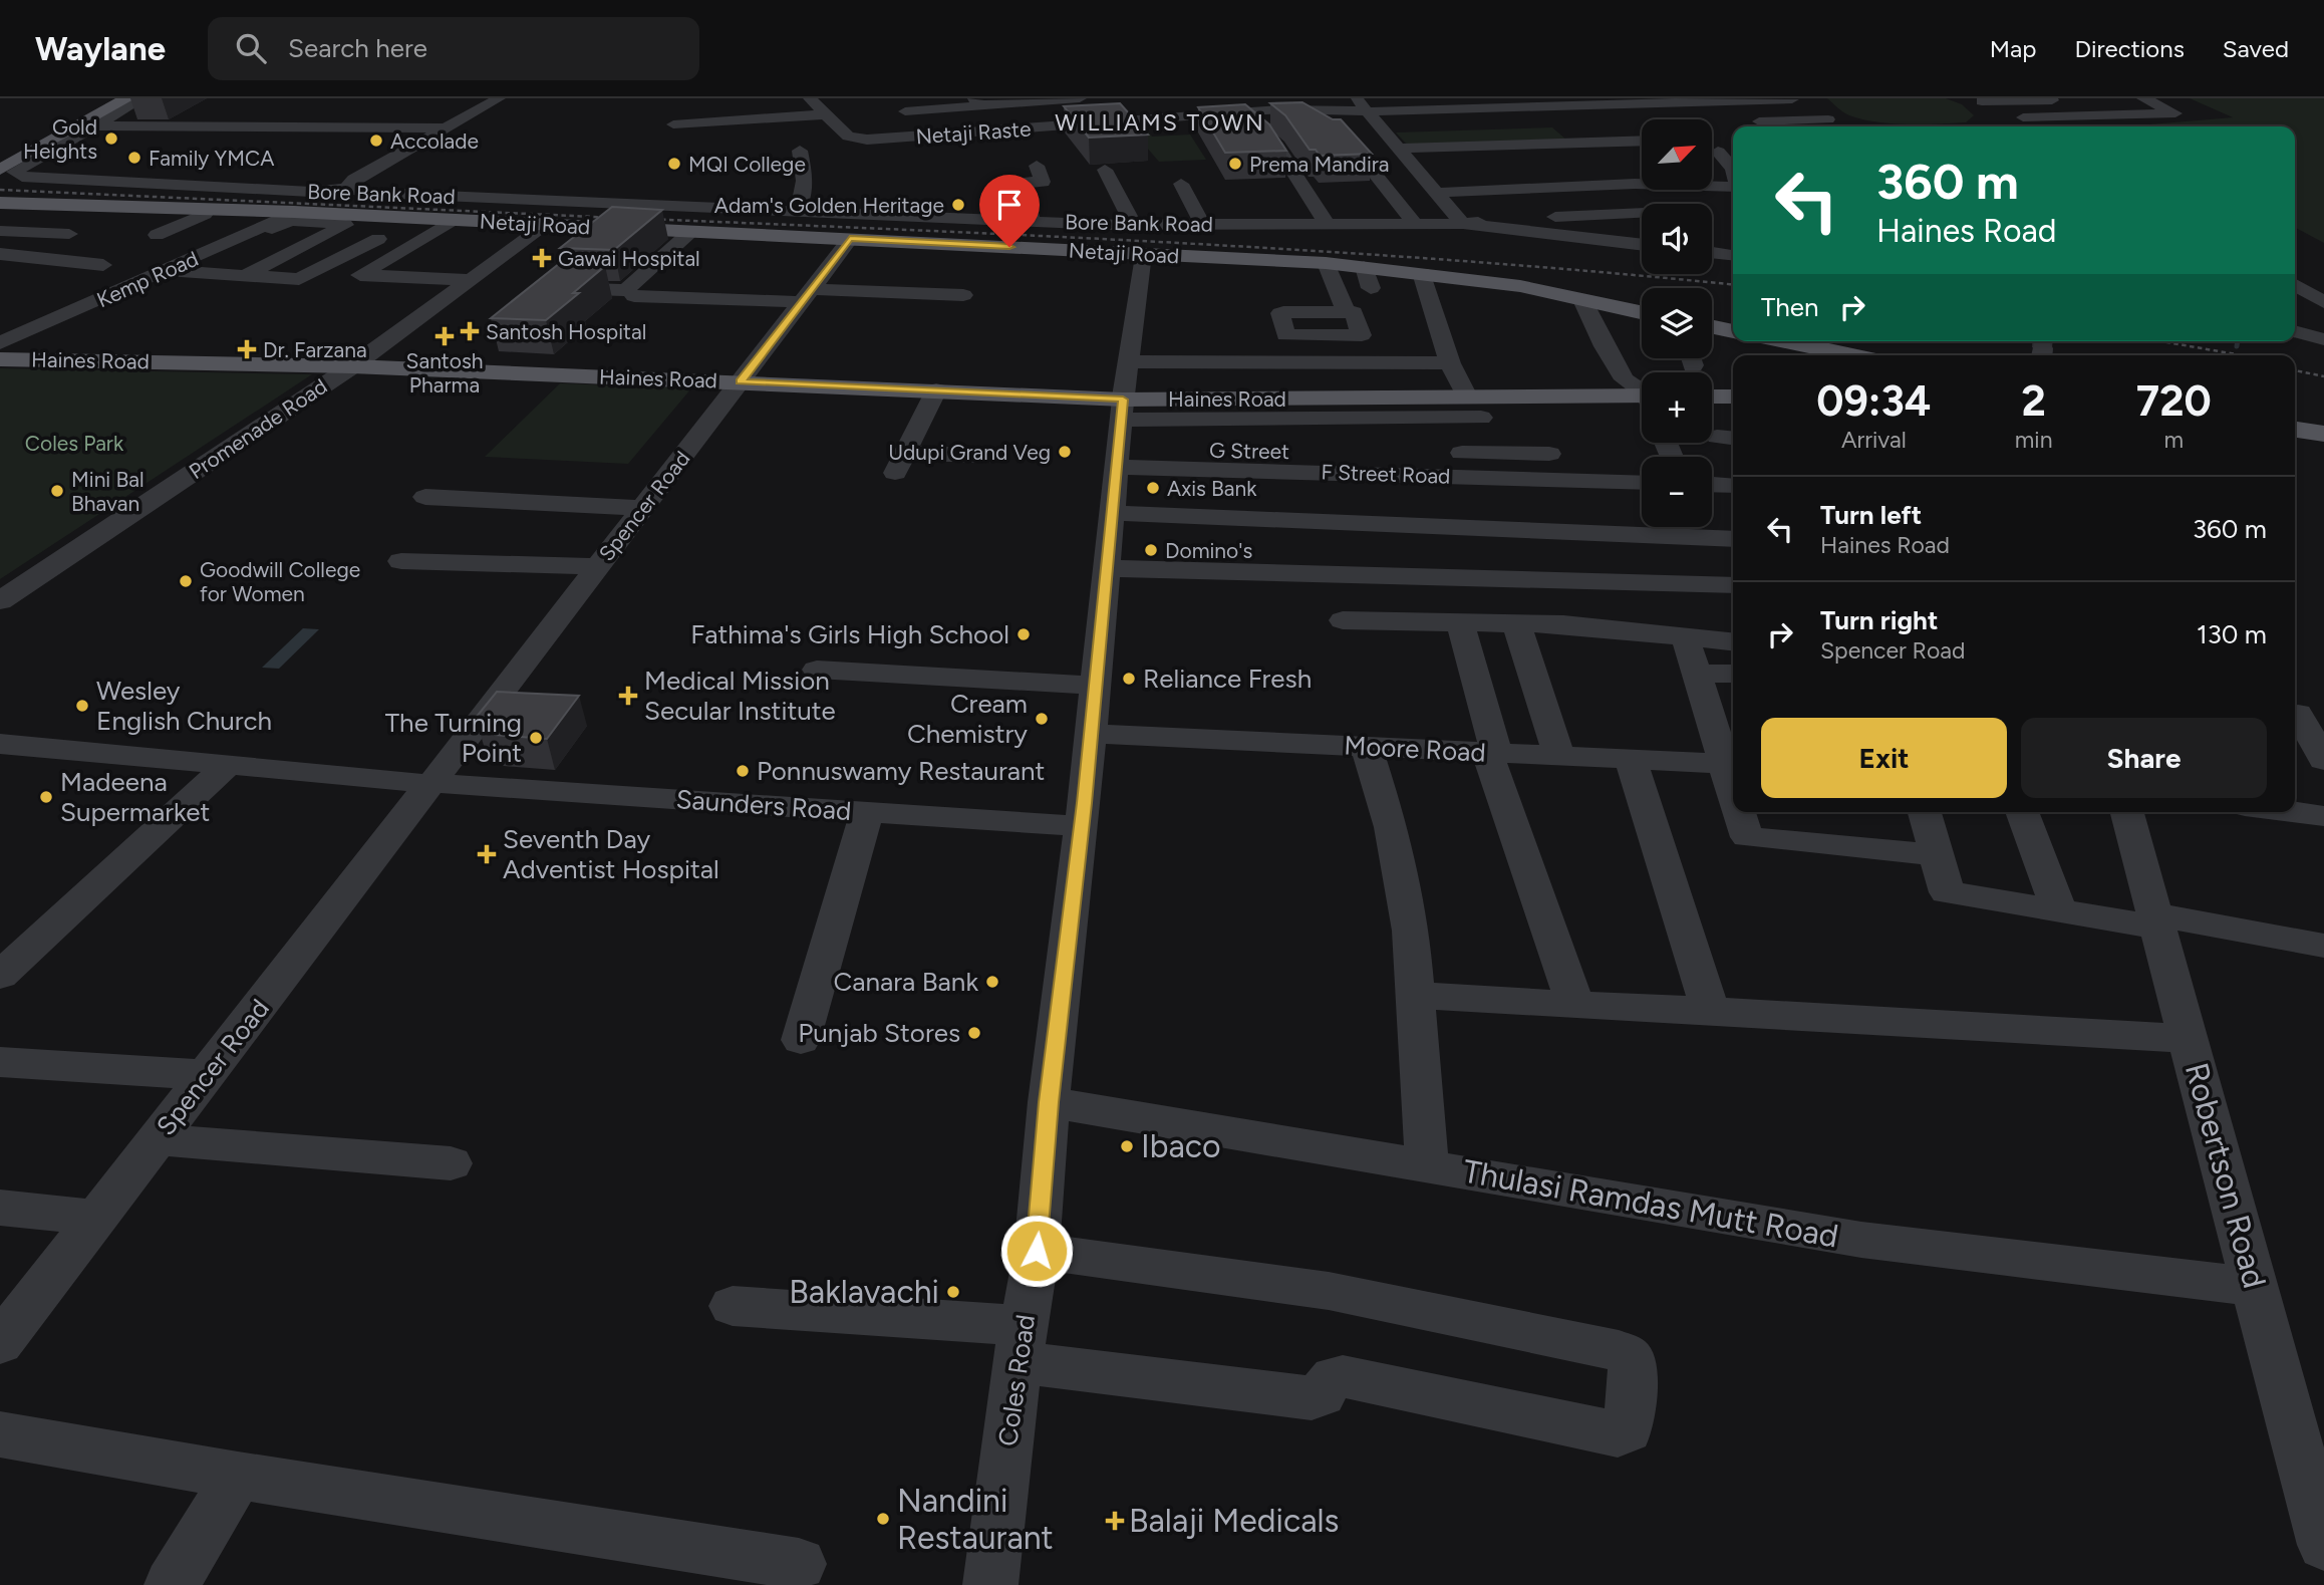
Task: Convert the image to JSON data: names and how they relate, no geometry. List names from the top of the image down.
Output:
{
  "streets": {
    "main road": ["Netaji Road", "Haines Road"],
    "street": [
      "Netaji Raste",
      "Bore Bank Road",
      "Kemp Road",
      "Promenade Road",
      "F Street Road",
      "Spencer Road",
      "Moore Road",
      "Saunders Road",
      "Robertson Road",
      "Thulasi Ramdas Mutt Road",
      "Coles Road"
    ]
  },
  "crossings": [
    ["Netaji Road", "Kemp Road"],
    ["Netaji Road", "Promenade Road"],
    ["Netaji Road", "Spencer Road"],
    ["Netaji Road", "Coles Road"],
    ["Haines Road", "Promenade Road"],
    ["Haines Road", "Spencer Road"],
    ["Haines Road", "Coles Road"],
    ["F Street Road", "Coles Road"],
    ["Spencer Road", "Saunders Road"],
    ["Moore Road", "Coles Road"],
    ["Saunders Road", "Coles Road"],
    ["Robertson Road", "Thulasi Ramdas Mutt Road"],
    ["Thulasi Ramdas Mutt Road", "Coles Road"]
  ],
  "districts": ["WILLIAMS TOWN"],
  "parks": ["Coles Park"],
  "places": {
    "other": [
      "Gold Heights",
      "Accolade",
      "Family YMCA",
      "MQI College",
      "Prema Mandira",
      "Adam's Golden Heritage",
      "Udupi Grand Veg",
      "Axis Bank",
      "Mini Bal Bhavan",
      "Domino's",
      "Goodwill College for Women",
      "Fathima's Girls High School",
      "Reliance Fresh",
      "Wesley English Church",
      "Cream Chemistry",
      "The Turning Point",
      "Ponnuswamy Restaurant",
      "Madeena Supermarket",
      "Canara Bank",
      "Punjab Stores",
      "Ibaco",
      "Baklavachi",
      "Nandini Restaurant"
    ],
    "health": [
      "Gawai Hospital",
      "Santosh Hospital",
      "Santosh Pharma",
      "Dr. Farzana",
      "Medical Mission Secular Institute",
      "Seventh Day Adventist Hospital",
      "Balaji Medicals"
    ]
  },
  "north": "top right",
  "page": {
    "header": "Waylane",
    "search": "Search here",
    "nav": ["Map", "Directions", "Saved"],
    "map_buttons": ["+", "−"],
    "turn": ["360 m", "Haines Road"],
    "then": "Then",
    "eta": [
      "09:34",
      "Arrival",
      "2",
      "min",
      "720",
      "m"
    ],
    "list": [
      {
        "name": "Turn left",
        "note": "Haines Road",
        "value": "360 m"
      },
      {
        "name": "Turn right",
        "note": "Spencer Road",
        "value": "130 m"
      }
    ],
    "buttons": ["Exit", "Share"]
  }
}
